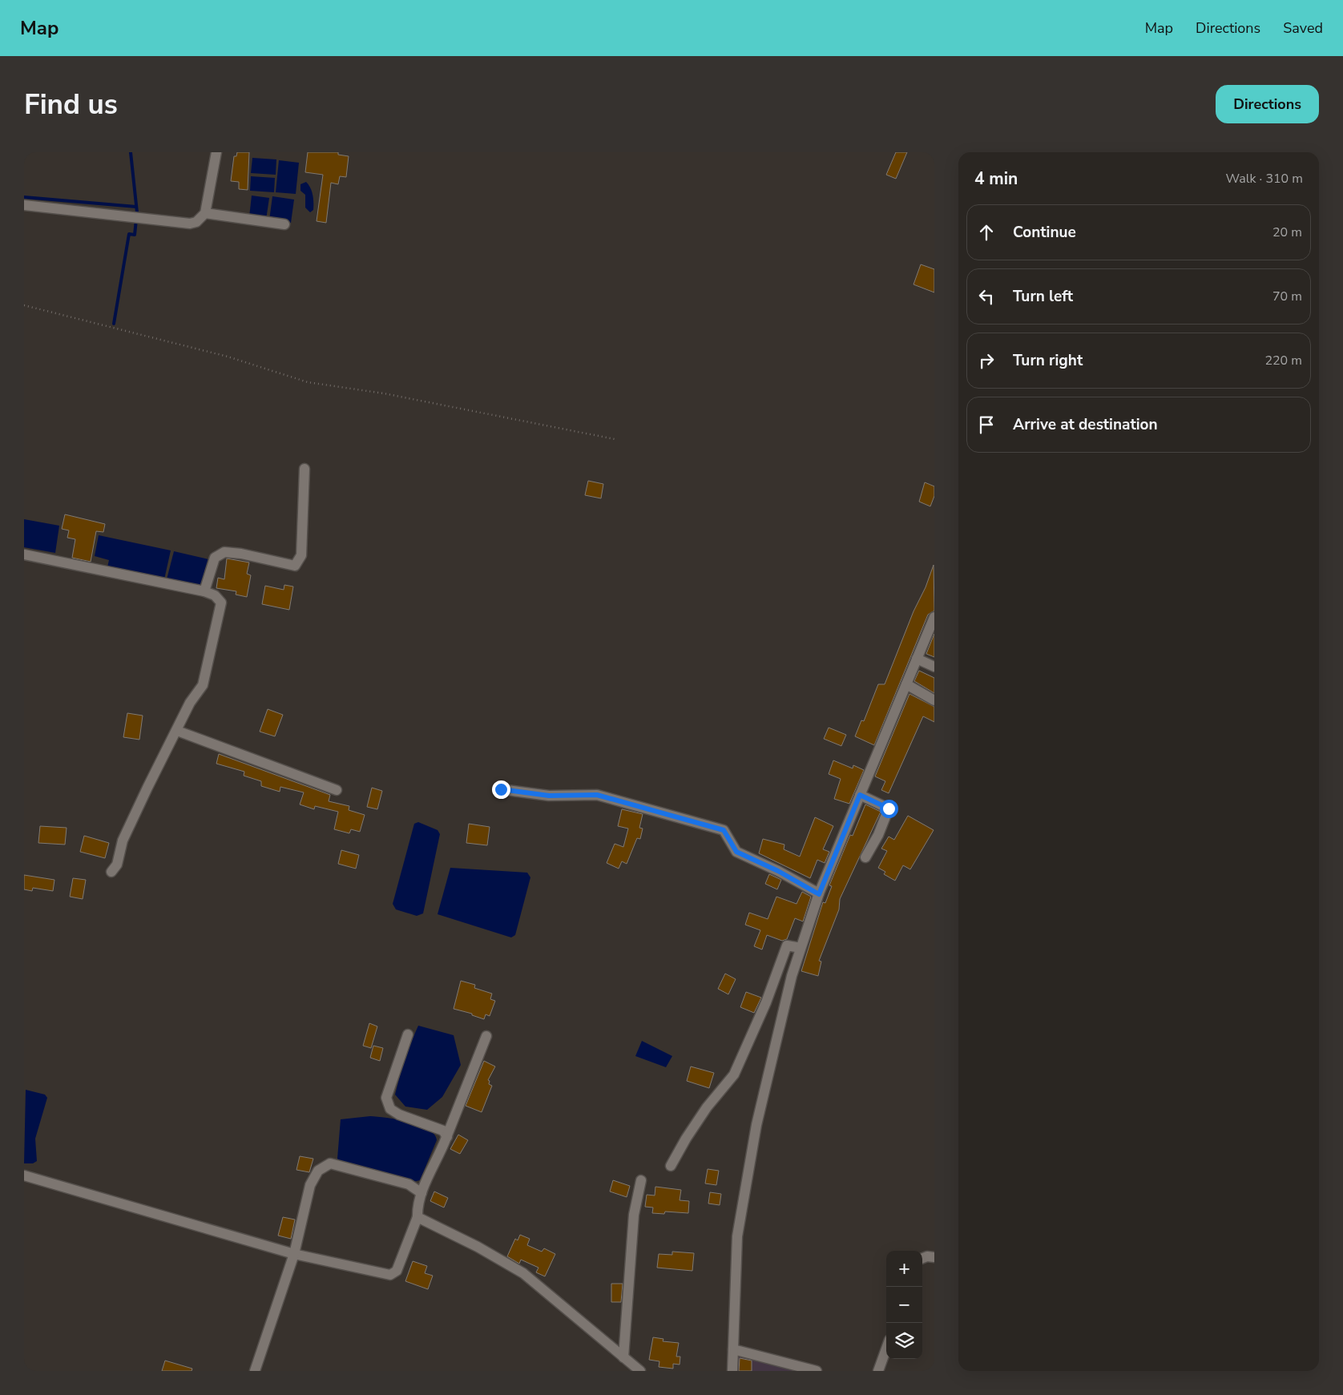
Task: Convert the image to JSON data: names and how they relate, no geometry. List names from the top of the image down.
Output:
{
  "page": {
    "header": "Map",
    "nav": ["Map", "Directions", "Saved"],
    "buttons": "Directions",
    "title": "Find us",
    "heading": ["4 min", "Walk · 310 m"],
    "list": [
      ["Continue", "20 m"],
      ["Turn left", "70 m"],
      ["Turn right", "220 m"],
      "Arrive at destination"
    ],
    "map_buttons": ["+", "−"]
  }
}
